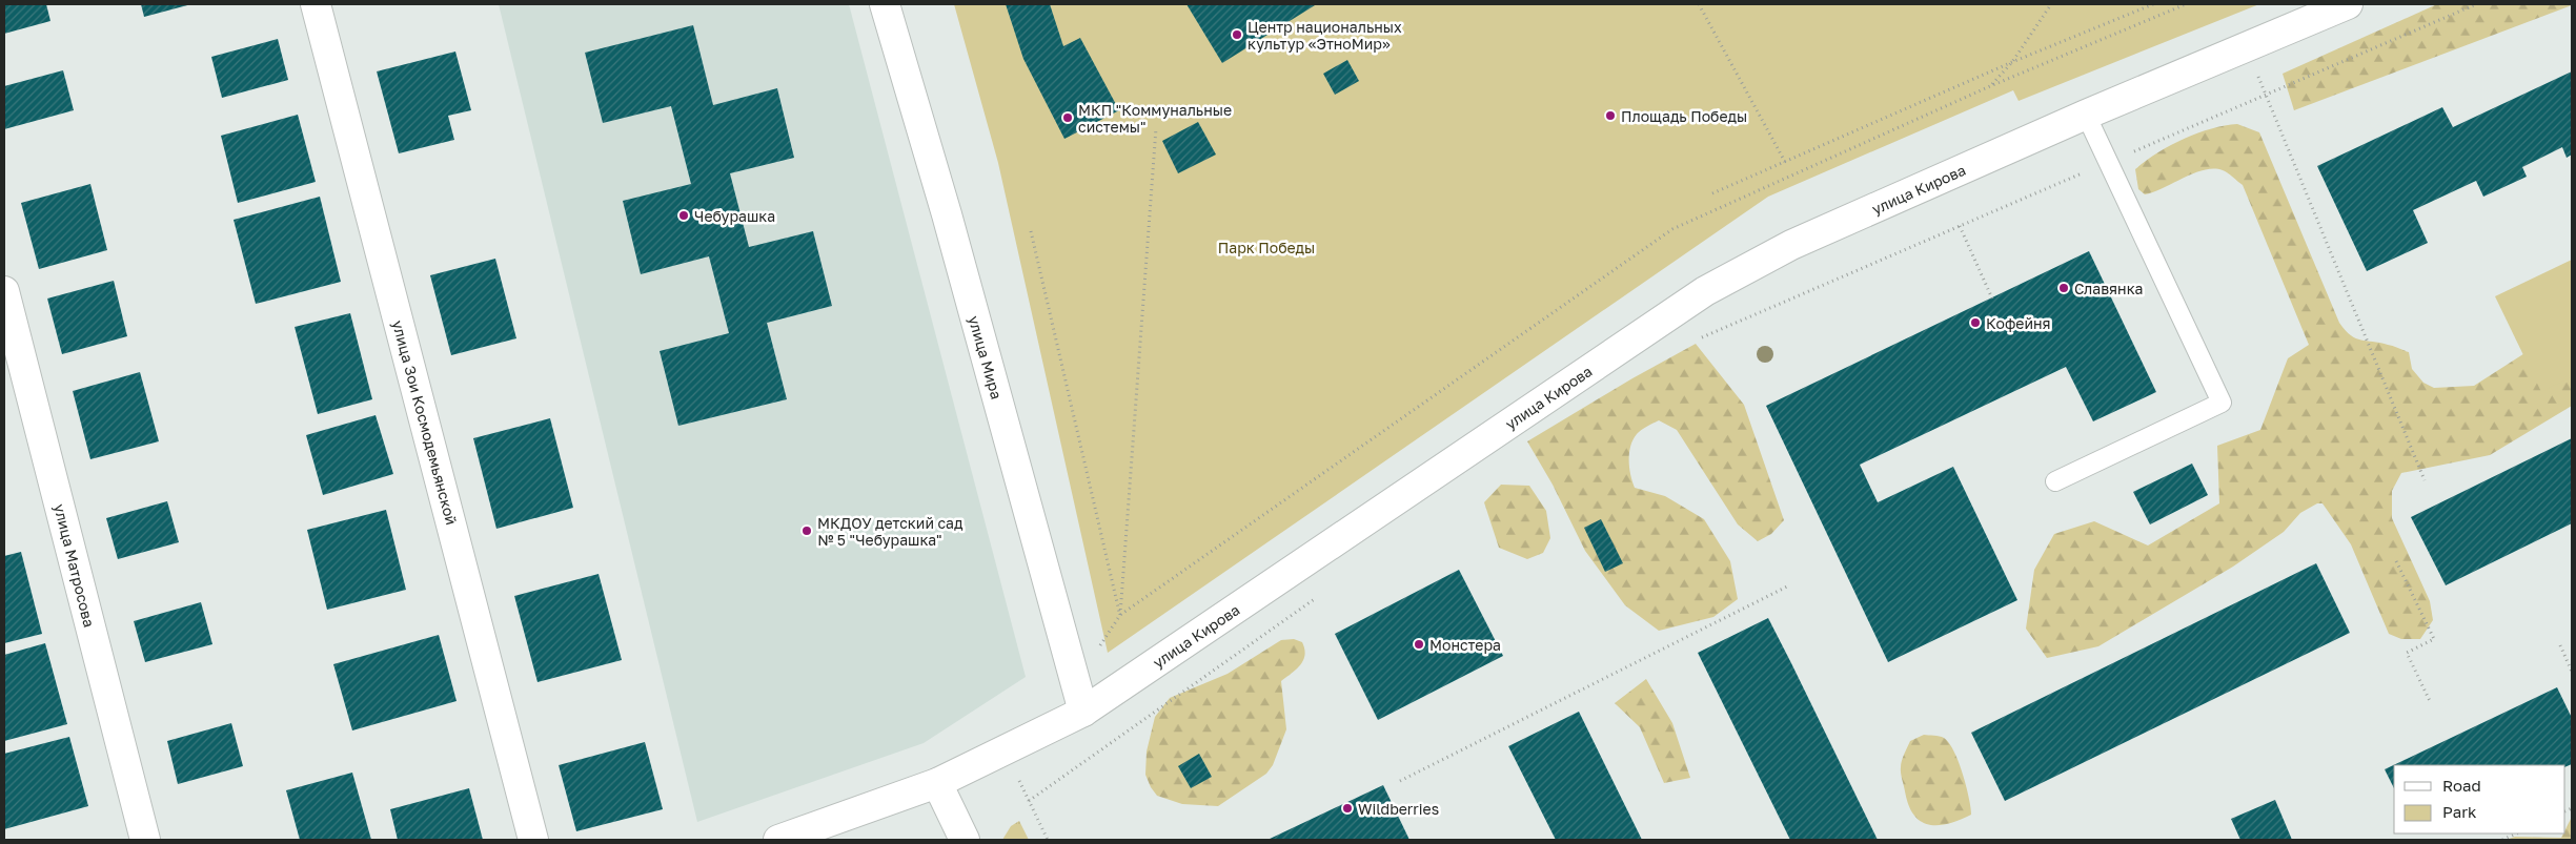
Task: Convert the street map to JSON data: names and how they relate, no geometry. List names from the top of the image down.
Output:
{
  "streets": {
    "street": [
      "улица Кирова",
      "улица Мира",
      "улица Зои Космодемьянской",
      "улица Матросова"
    ]
  },
  "crossings": [
    ["улица Кирова", "улица Мира"]
  ],
  "parks": ["Парк Победы"],
  "places": [
    "Центр национальных культур «ЭтноМир»",
    "Площадь Победы",
    "МКП \"Коммунальные системы\"",
    "Чебурашка",
    "Славянка",
    "Кофейня",
    "МКДОУ детский сад № 5 \"Чебурашка\"",
    "Монстера",
    "Wildberries"
  ],
  "legend": ["Road", "Park"]
}
